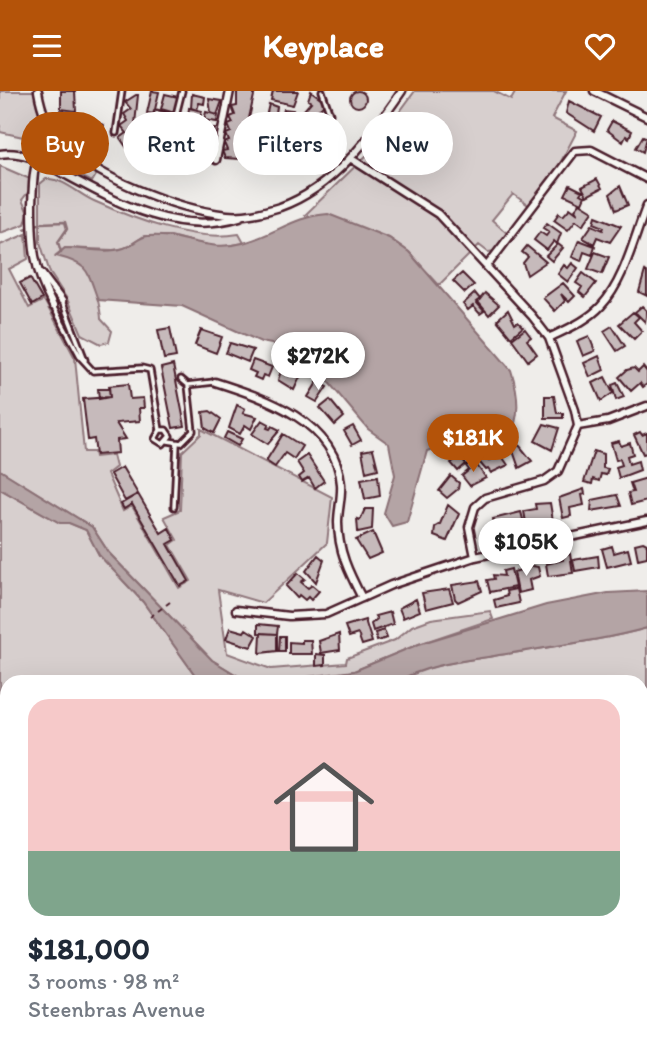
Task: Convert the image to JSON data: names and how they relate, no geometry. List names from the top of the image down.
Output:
{
  "page": {
    "header": "Keyplace",
    "chip": [
      "Buy",
      "Rent",
      "Filters",
      "New"
    ],
    "price": ["$272K", "$181K", "$105K"],
    "list": [
      {
        "name": "$181,000",
        "note": "3 rooms · 98 m² · Steenbras Avenue"
      }
    ]
  }
}
